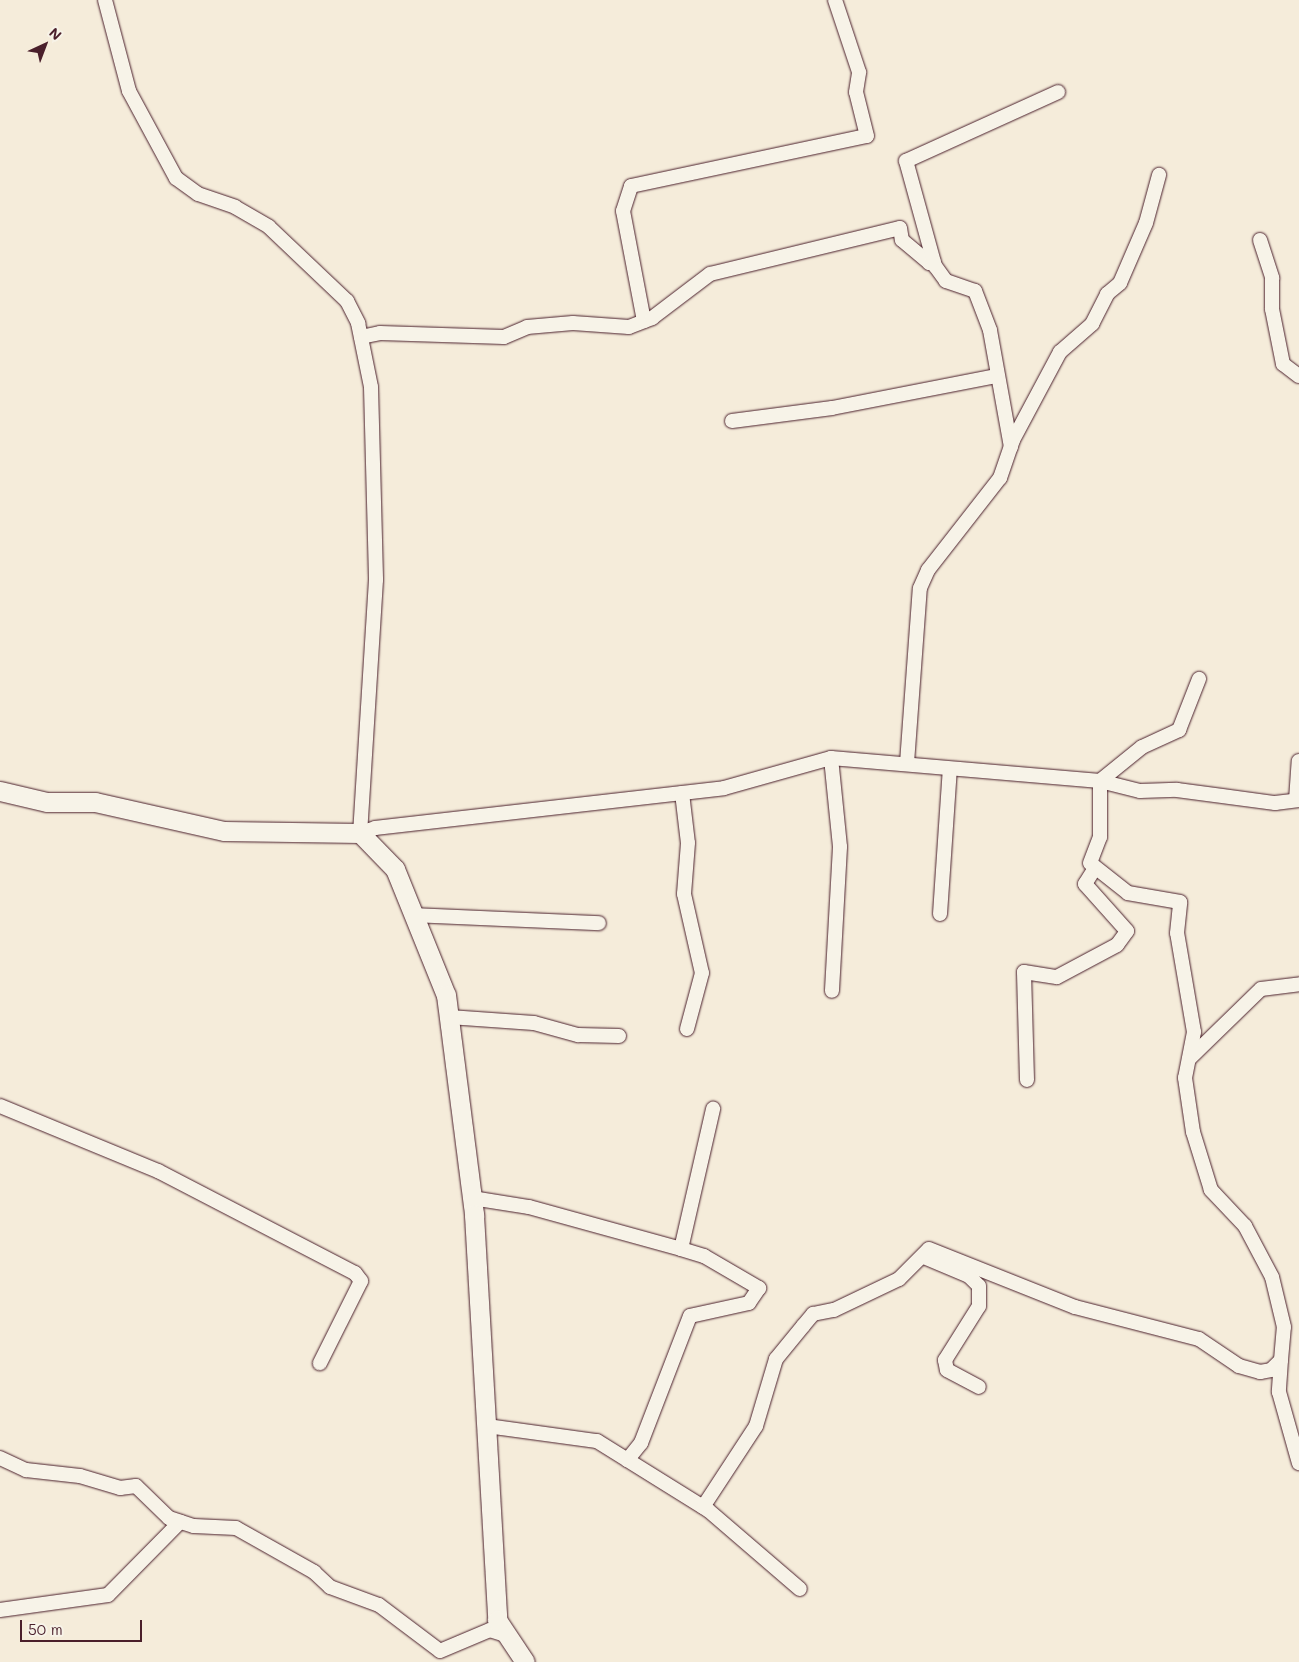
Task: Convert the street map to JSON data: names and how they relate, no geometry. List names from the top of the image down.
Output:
{
  "scale_bar": "50 m",
  "north": "top right"
}
